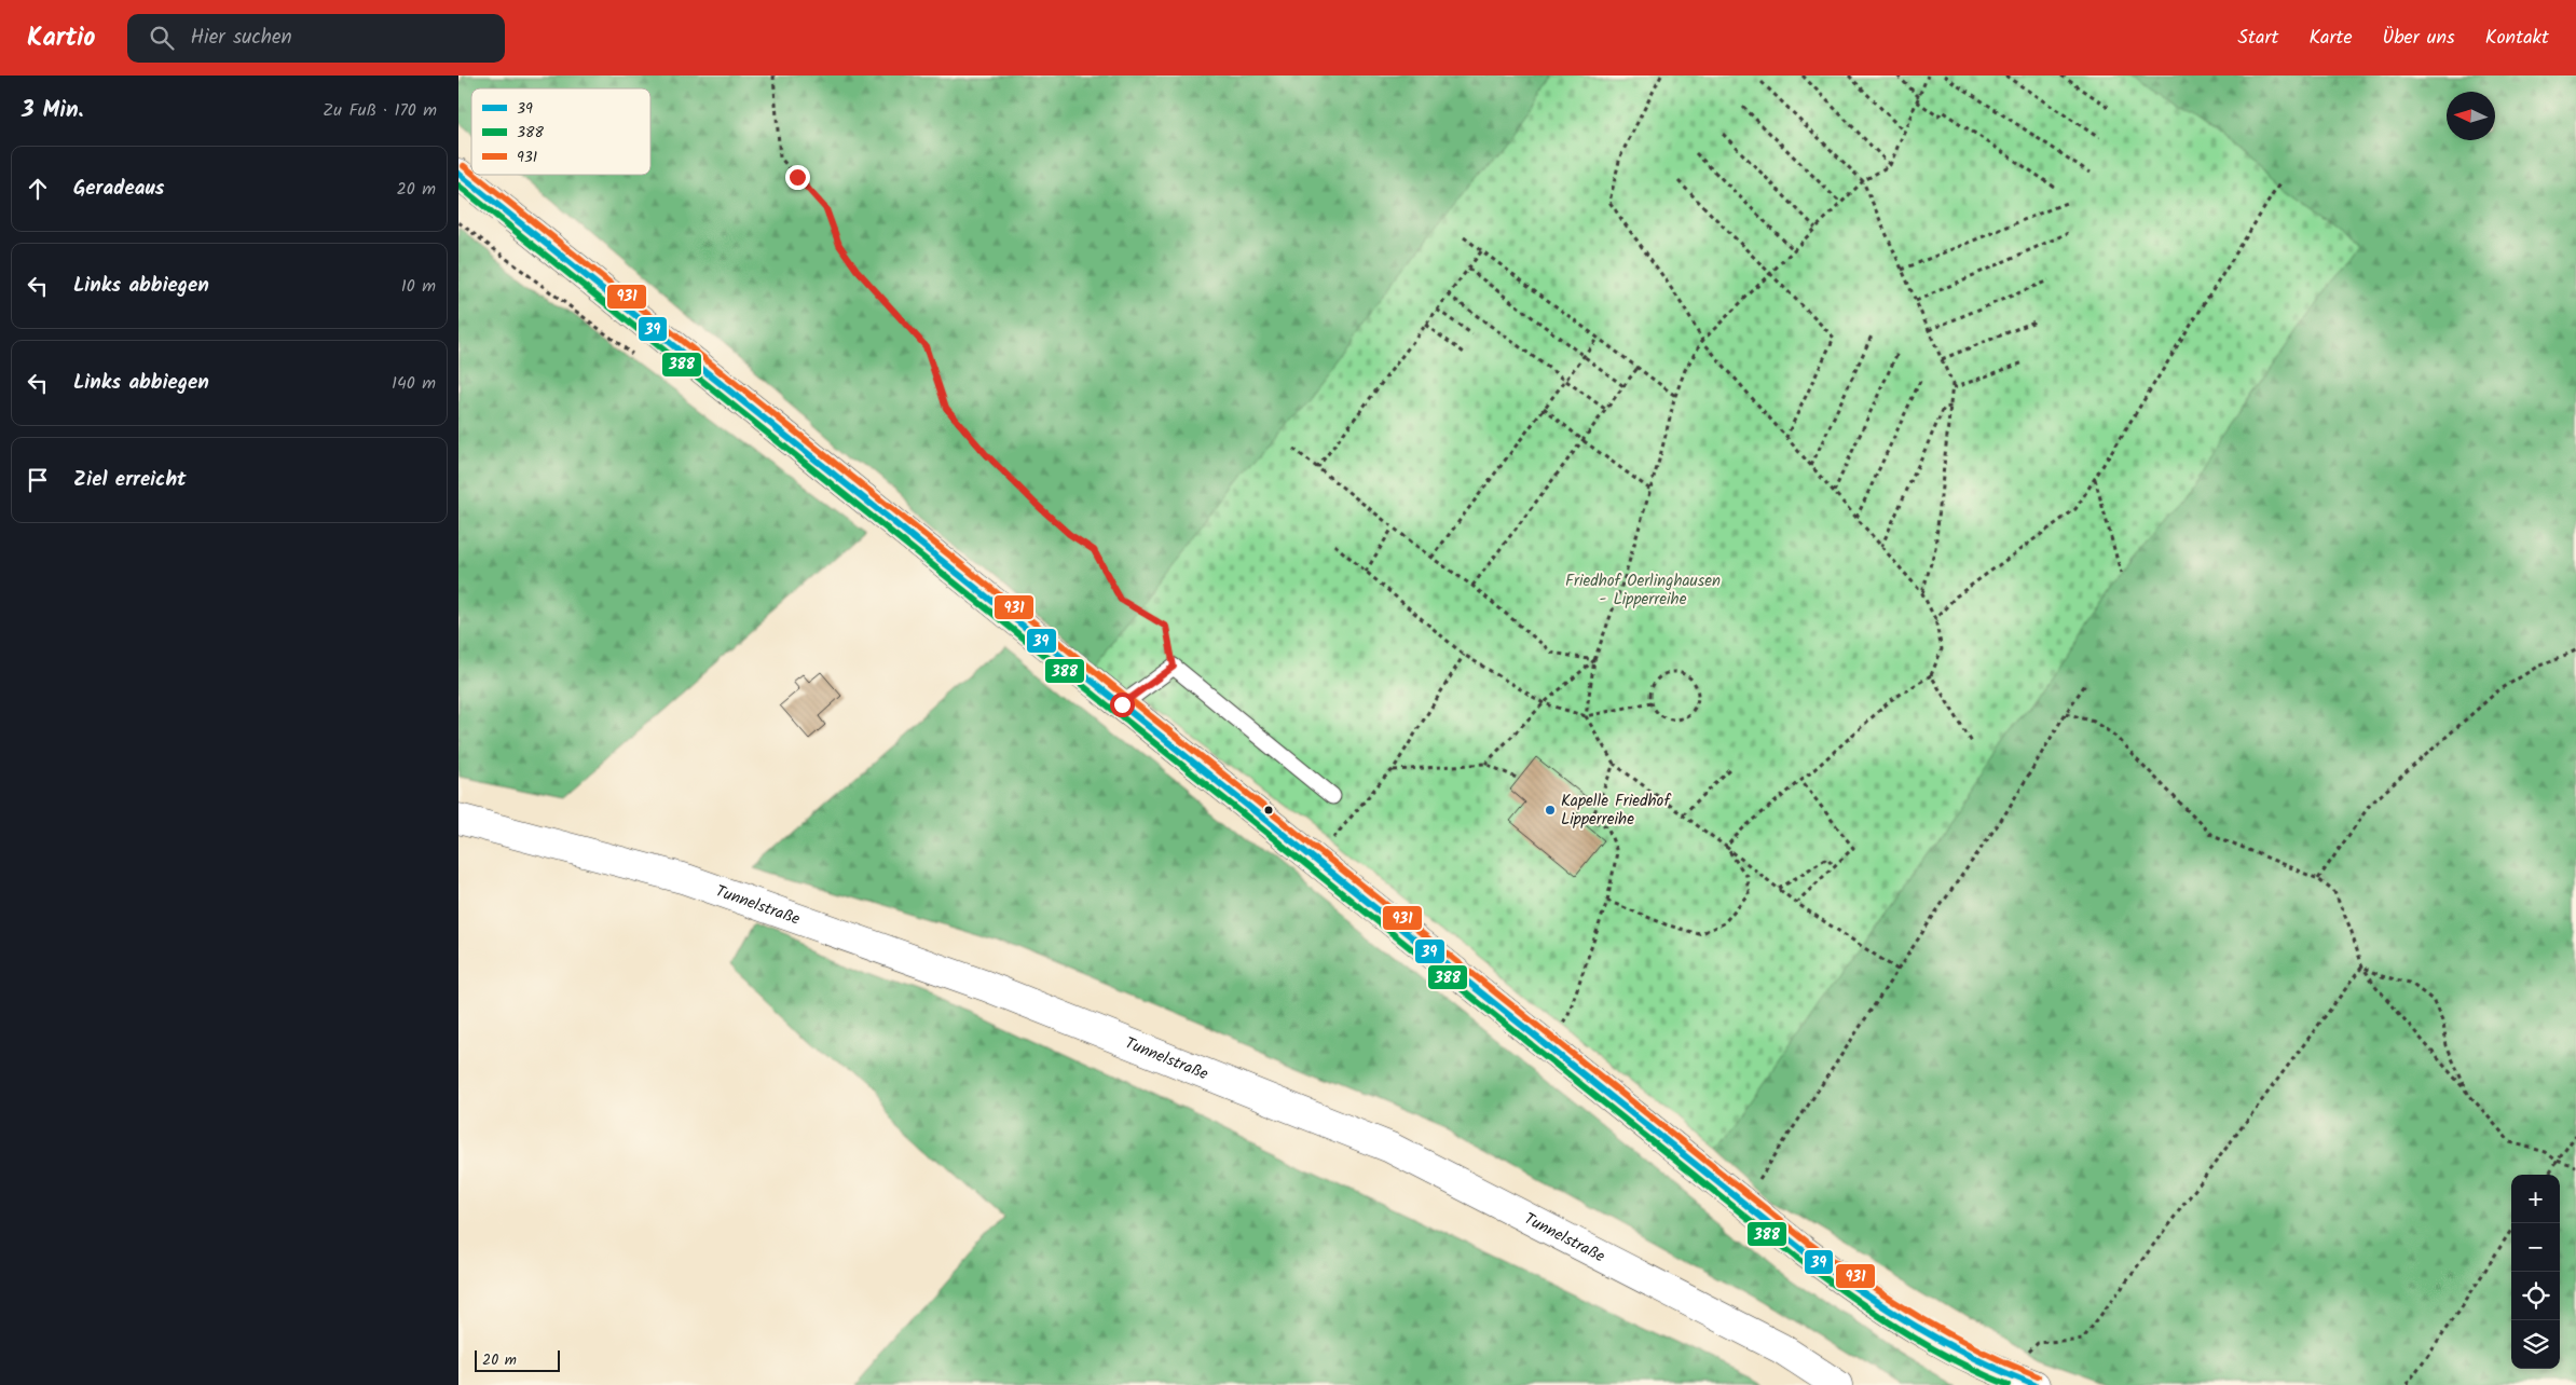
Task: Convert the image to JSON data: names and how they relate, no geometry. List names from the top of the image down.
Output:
{
  "streets": {
    "street": ["Tunnelstraße"]
  },
  "parks": ["Friedhof Oerlinghausen - Lipperreihe"],
  "places": ["Kapelle Friedhof Lipperreihe"],
  "lines": ["transit line 931", "transit line 39", "transit line 388"],
  "legend": ["39", "388", "931"],
  "scale_bar": "20 m",
  "north": "left",
  "page": {
    "header": "Kartio",
    "search": "Hier suchen",
    "nav": [
      "Start",
      "Karte",
      "Über uns",
      "Kontakt"
    ],
    "heading": ["3 Min.", "Zu Fuß · 170 m"],
    "list": [
      ["Geradeaus", "20 m"],
      ["Links abbiegen", "10 m"],
      ["Links abbiegen", "140 m"],
      "Ziel erreicht"
    ],
    "map_buttons": ["+", "−"],
    "scale": "20 m"
  }
}
